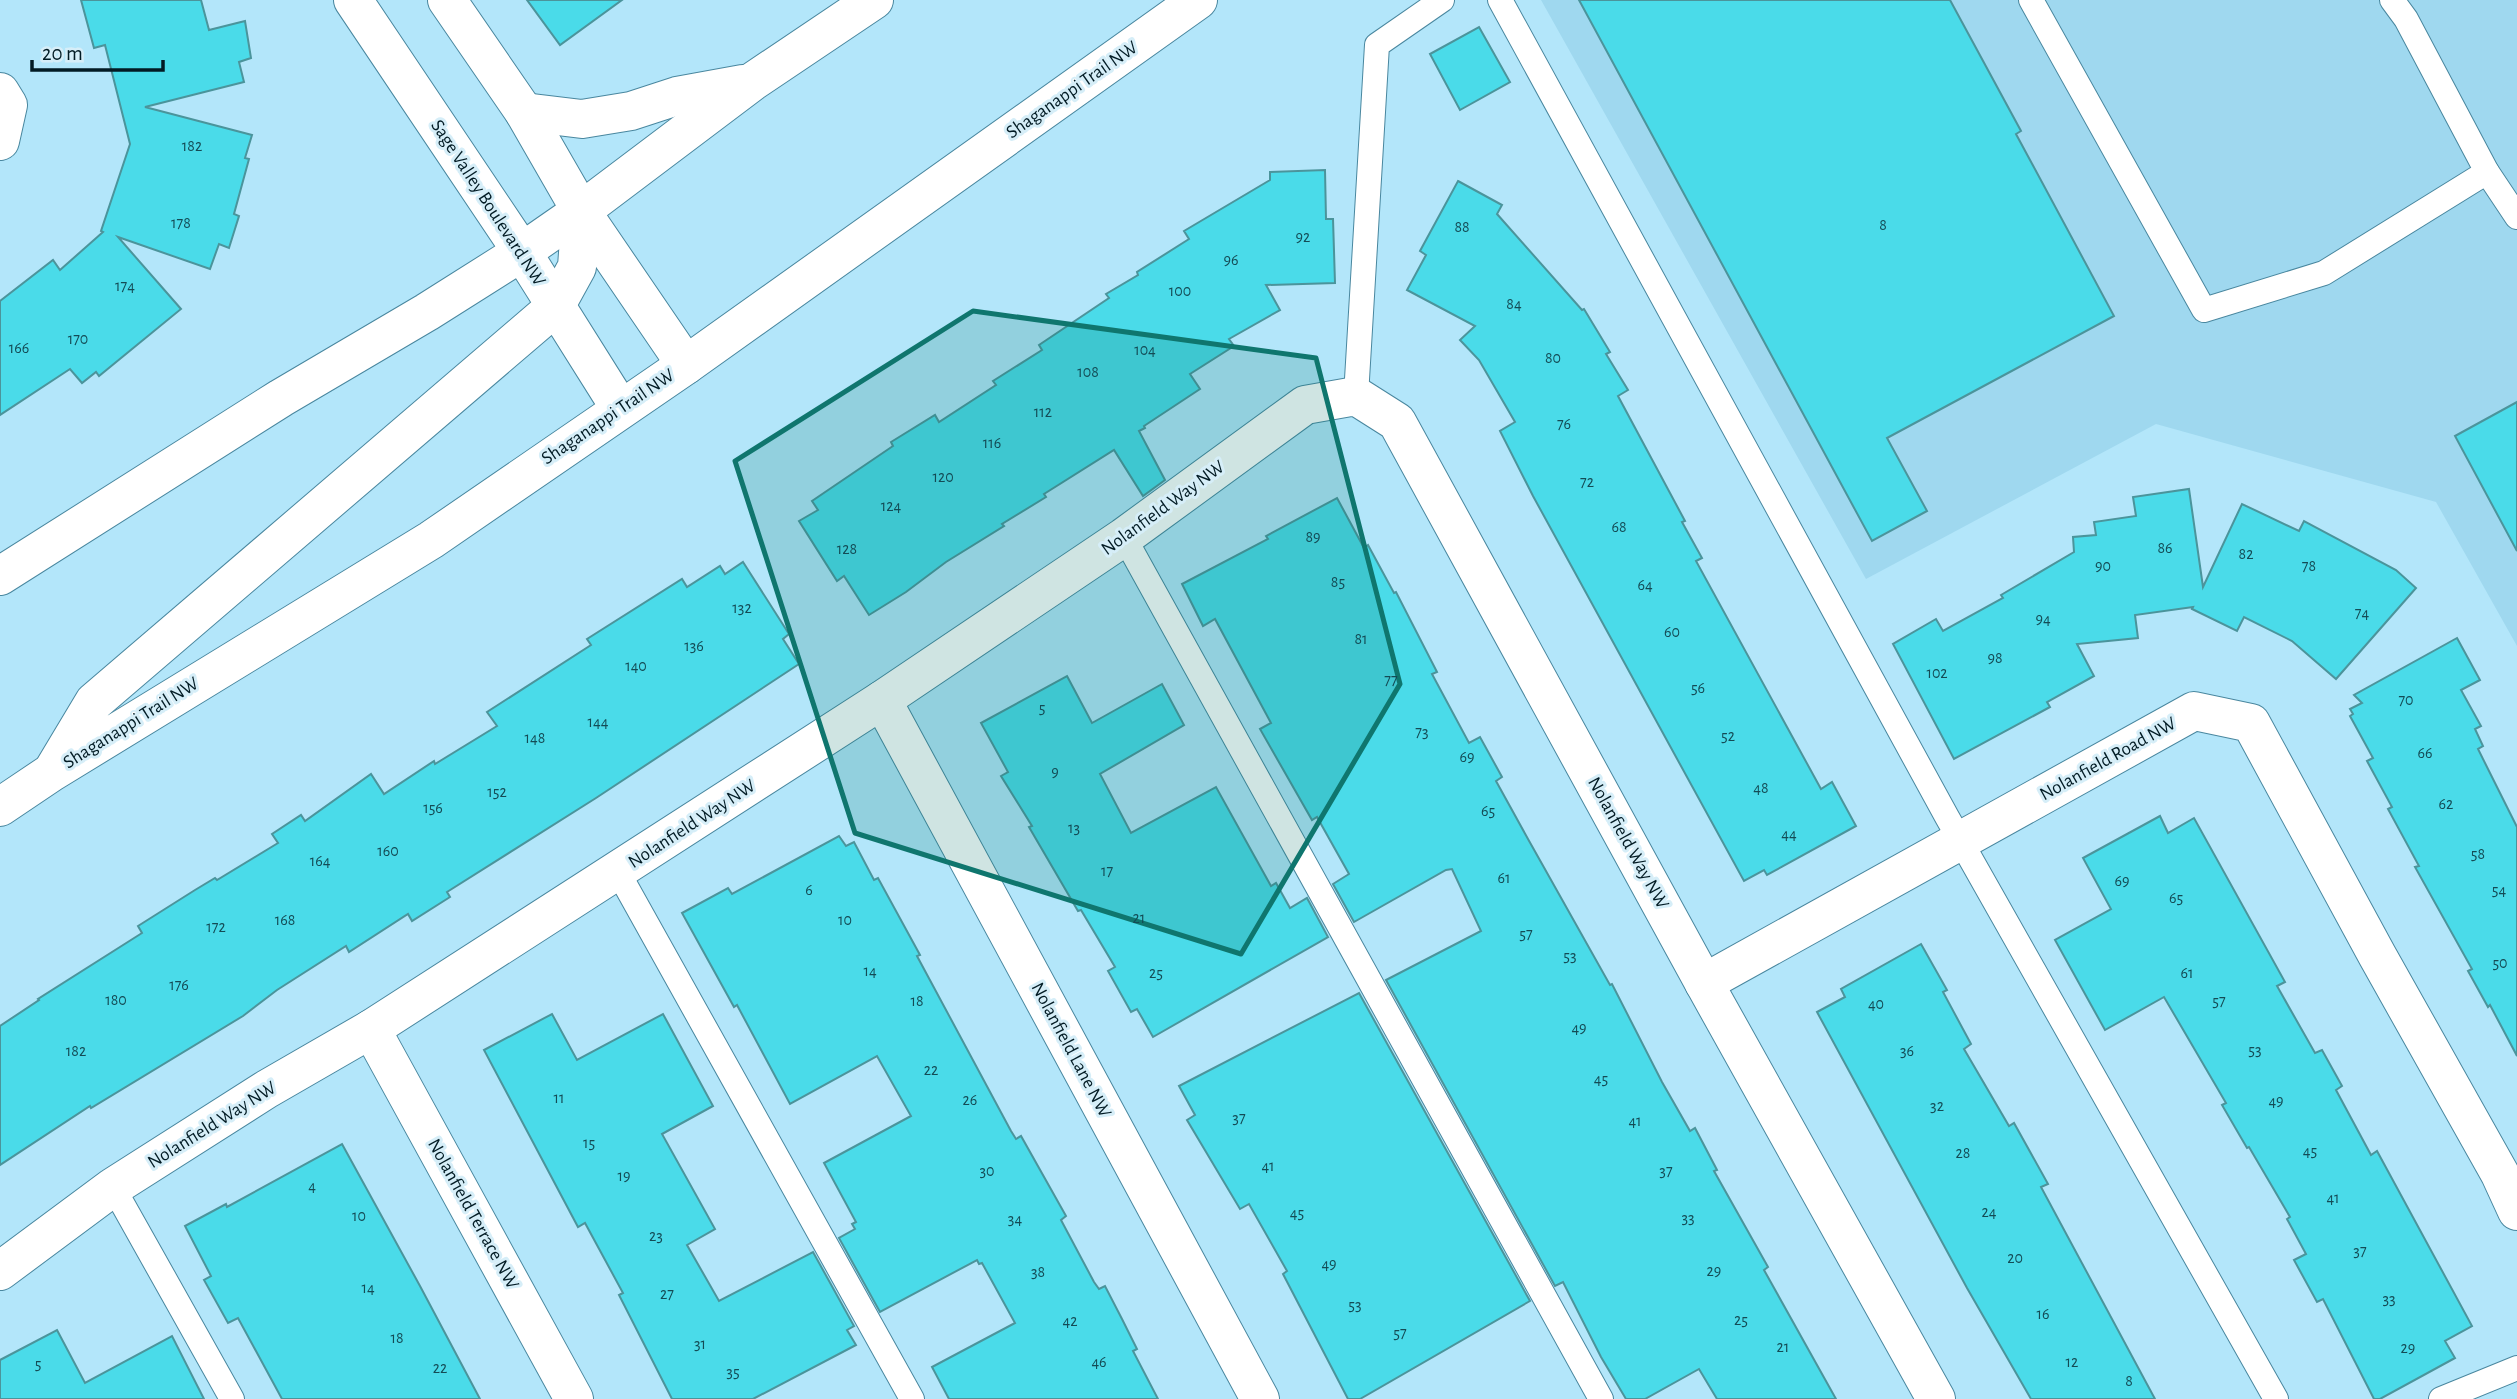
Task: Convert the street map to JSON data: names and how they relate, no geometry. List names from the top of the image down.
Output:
{
  "streets": {
    "street": [
      "Shaganappi Trail NW",
      "Sage Valley Boulevard NW",
      "Nolanfield Way NW",
      "Nolanfield Road NW",
      "Nolanfield Lane NW",
      "Nolanfield Terrace NW"
    ]
  },
  "crossings": [
    ["Shaganappi Trail NW", "Sage Valley Boulevard NW"],
    ["Nolanfield Way NW", "Nolanfield Road NW"],
    ["Nolanfield Way NW", "Nolanfield Lane NW"],
    ["Nolanfield Way NW", "Nolanfield Terrace NW"]
  ],
  "house_numbers": [
    "182",
    "178",
    "8",
    "88",
    "92",
    "96",
    "174",
    "100",
    "84",
    "170",
    "166",
    "104",
    "80",
    "108",
    "112",
    "76",
    "116",
    "120",
    "72",
    "124",
    "68",
    "89",
    "86",
    "128",
    "82",
    "90",
    "78",
    "85",
    "64",
    "132",
    "74",
    "94",
    "60",
    "81",
    "136",
    "98",
    "140",
    "102",
    "77",
    "56",
    "70",
    "5",
    "144",
    "73",
    "52",
    "148",
    "66",
    "69",
    "9",
    "48",
    "152",
    "62",
    "156",
    "65",
    "13",
    "44",
    "160",
    "58",
    "164",
    "17",
    "61",
    "69",
    "6",
    "54",
    "65",
    "21",
    "168",
    "10",
    "172",
    "57",
    "53",
    "50",
    "14",
    "25",
    "61",
    "176",
    "180",
    "18",
    "57",
    "40",
    "49",
    "53",
    "182",
    "36",
    "22",
    "45",
    "11",
    "26",
    "49",
    "32",
    "37",
    "41",
    "15",
    "45",
    "28",
    "41",
    "30",
    "37",
    "19",
    "4",
    "41",
    "24",
    "45",
    "10",
    "33",
    "34",
    "23",
    "37",
    "20",
    "49",
    "29",
    "38",
    "14",
    "27",
    "33",
    "53",
    "16",
    "25",
    "42",
    "57",
    "18",
    "31",
    "21",
    "29",
    "46",
    "12",
    "5",
    "22",
    "35",
    "8"
  ],
  "scale_bar": "20 m"
}
